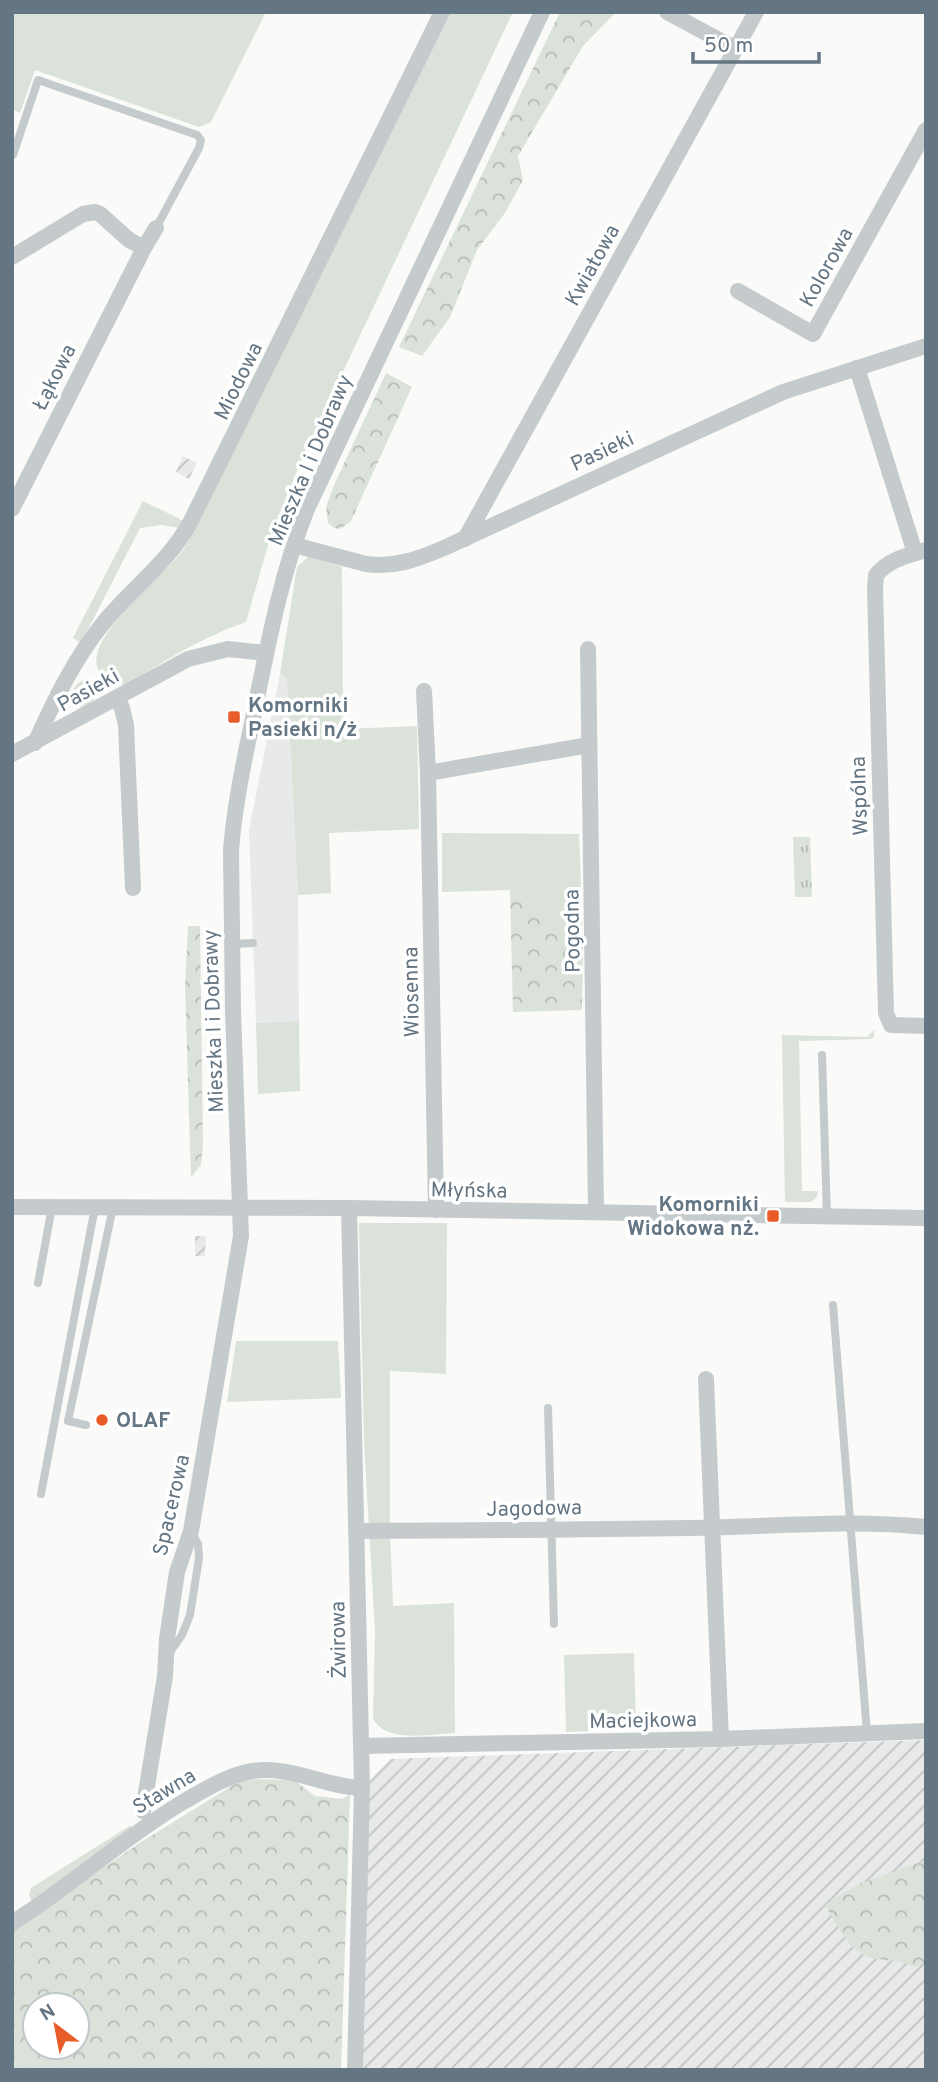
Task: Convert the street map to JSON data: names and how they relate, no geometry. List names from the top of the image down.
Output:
{
  "streets": {
    "street": [
      "Kwiatowa",
      "Kolorowa",
      "Łąkowa",
      "Miodowa",
      "Pasieki",
      "Mieszka I i Dobrawy",
      "Wspólna",
      "Pogodna",
      "Wiosenna",
      "Młyńska",
      "Spacerowa",
      "Jagodowa",
      "Żwirowa",
      "Maciejkowa",
      "Stawna"
    ]
  },
  "crossings": [
    ["Kwiatowa", "Pasieki"],
    ["Miodowa", "Pasieki"],
    ["Pasieki", "Mieszka I i Dobrawy"],
    ["Pasieki", "Wspólna"],
    ["Mieszka I i Dobrawy", "Młyńska"],
    ["Mieszka I i Dobrawy", "Spacerowa"],
    ["Pogodna", "Młyńska"],
    ["Wiosenna", "Młyńska"],
    ["Młyńska", "Spacerowa"],
    ["Młyńska", "Żwirowa"],
    ["Jagodowa", "Żwirowa"],
    ["Żwirowa", "Maciejkowa"],
    ["Żwirowa", "Stawna"]
  ],
  "places": {
    "transit": ["Komorniki Pasieki n/ż", "Komorniki Widokowa nż."],
    "other": ["OLAF"]
  },
  "scale_bar": "50 m",
  "north": "top left"
}
